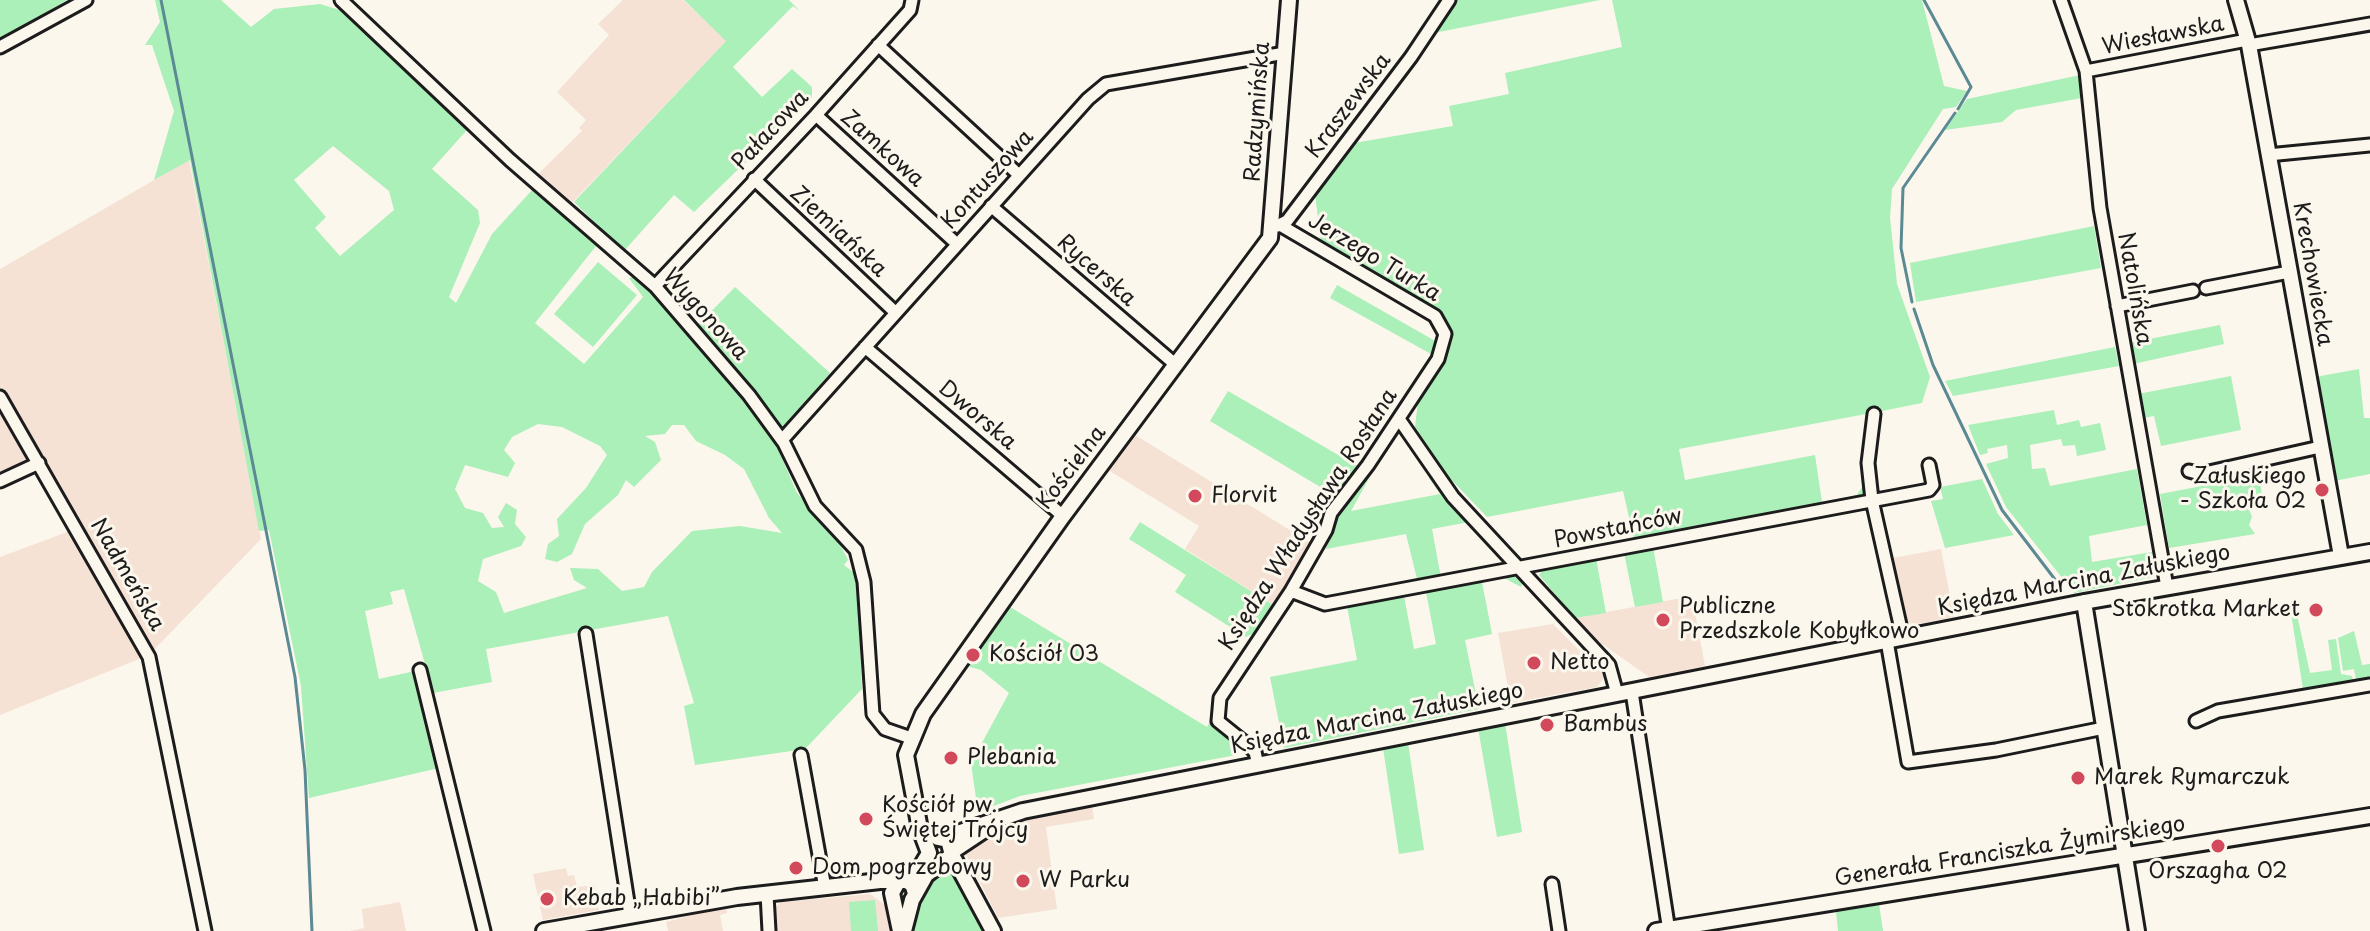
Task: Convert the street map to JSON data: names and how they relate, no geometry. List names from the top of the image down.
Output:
{
  "streets": {
    "street": [
      "Wiesławska",
      "Kraszewska",
      "Radzymińska",
      "Pałacowa",
      "Zamkowa",
      "Kontuszowa",
      "Ziemiańska",
      "Jerzego Turka",
      "Rycerska",
      "Krechowiecka",
      "Natolińska",
      "Wygonowa",
      "Dworska",
      "Kościelna",
      "Księdza Władysława Rosłana",
      "Powstańców",
      "Nadmeńska",
      "Księdza Marcina Załuskiego",
      "Generała Franciszka Żymirskiego"
    ]
  },
  "crossings": [
    ["Wiesławska", "Krechowiecka"],
    ["Wiesławska", "Natolińska"],
    ["Kraszewska", "Radzymińska"],
    ["Kraszewska", "Jerzego Turka"],
    ["Kraszewska", "Kościelna"],
    ["Radzymińska", "Kontuszowa"],
    ["Radzymińska", "Jerzego Turka"],
    ["Radzymińska", "Kościelna"],
    ["Pałacowa", "Zamkowa"],
    ["Pałacowa", "Ziemiańska"],
    ["Pałacowa", "Wygonowa"],
    ["Zamkowa", "Kontuszowa"],
    ["Kontuszowa", "Ziemiańska"],
    ["Kontuszowa", "Rycerska"],
    ["Kontuszowa", "Wygonowa"],
    ["Kontuszowa", "Dworska"],
    ["Jerzego Turka", "Kościelna"],
    ["Jerzego Turka", "Księdza Władysława Rosłana"],
    ["Rycerska", "Kościelna"],
    ["Krechowiecka", "Księdza Marcina Załuskiego"],
    ["Natolińska", "Księdza Marcina Załuskiego"],
    ["Wygonowa", "Kościelna"],
    ["Dworska", "Kościelna"],
    ["Kościelna", "Księdza Marcina Załuskiego"],
    ["Księdza Władysława Rosłana", "Powstańców"],
    ["Księdza Władysława Rosłana", "Księdza Marcina Załuskiego"]
  ],
  "places": [
    "Załuskiego - Szkoła 02",
    "Florvit",
    "Stokrotka Market",
    "Publiczne Przedszkole Kobyłkowo",
    "Kościół 03",
    "Netto",
    "Bambus",
    "Plebania",
    "Marek Rymarczuk",
    "Kościół pw. Świętej Trójcy",
    "Orszagha 02",
    "Dom pogrzebowy",
    "W Parku",
    "Kebab „Habibi”"
  ]
}
